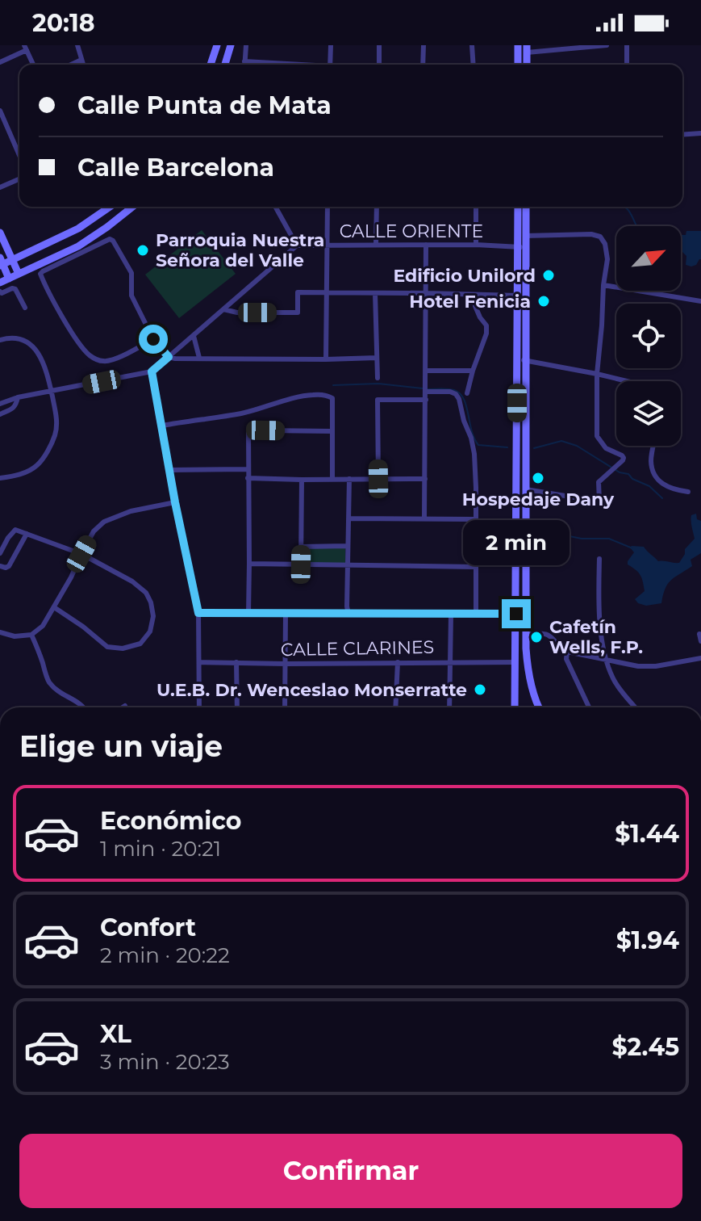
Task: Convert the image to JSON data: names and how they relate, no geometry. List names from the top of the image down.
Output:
{
  "streets": {
    "street": ["CALLE ORIENTE", "CALLE CLARINES"]
  },
  "places": [
    "Parroquia Nuestra Señora del Valle",
    "Edificio Unilord",
    "Hotel Fenicia",
    "Hospedaje Dany",
    "Cafetín Wells, F.P.",
    "U.E.B. Dr. Wenceslao Monserratte"
  ],
  "north": "top right",
  "page": {
    "status": "20:18",
    "banner": ["Calle Punta de Mata", "Calle Barcelona"],
    "bubble": "2 min",
    "heading": "Elige un viaje",
    "list": [
      {
        "name": "Económico",
        "note": "1 min · 20:21",
        "value": "$1.44"
      },
      {
        "name": "Confort",
        "note": "2 min · 20:22",
        "value": "$1.94"
      },
      {
        "name": "XL",
        "note": "3 min · 20:23",
        "value": "$2.45"
      }
    ],
    "buttons": "Confirmar"
  }
}
